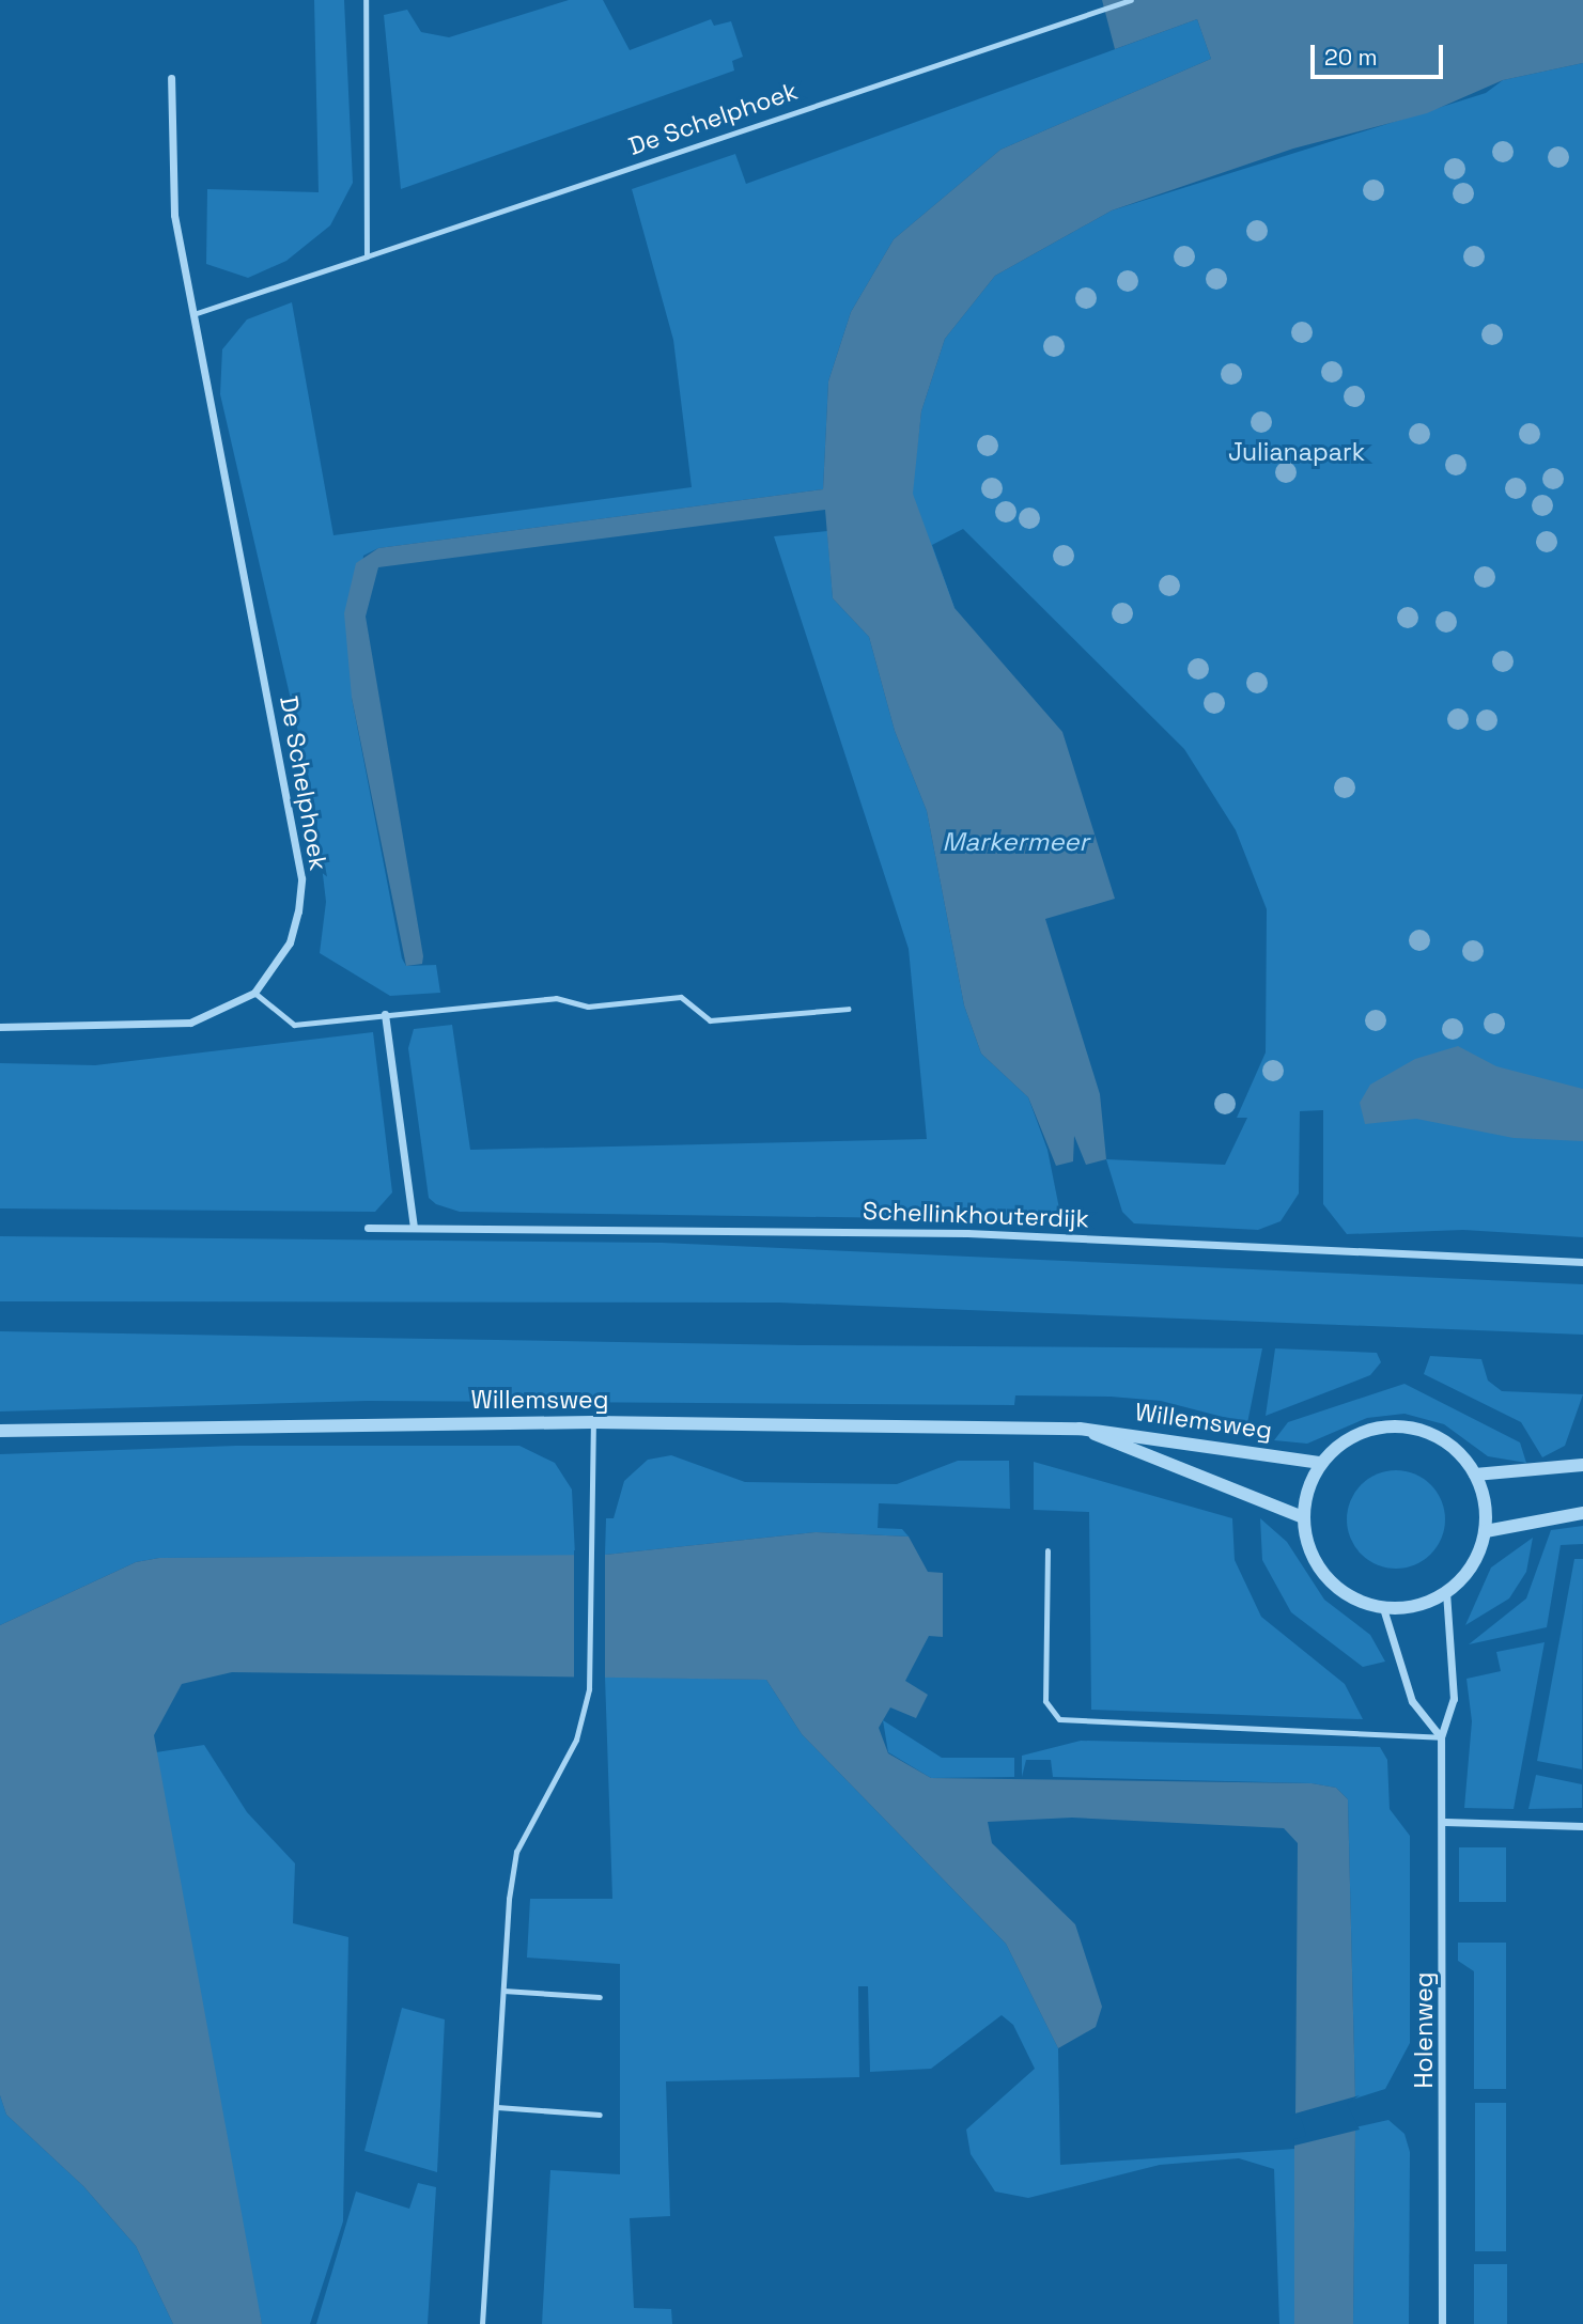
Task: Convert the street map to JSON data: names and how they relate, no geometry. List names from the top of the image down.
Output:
{
  "streets": {
    "street": [
      "De Schelphoek",
      "Schellinkhouterdijk",
      "Willemsweg",
      "Holenweg"
    ]
  },
  "crossings": [
    ["Willemsweg", "Holenweg"]
  ],
  "water": ["Markermeer"],
  "parks": ["Julianapark"],
  "scale_bar": "20 m"
}
